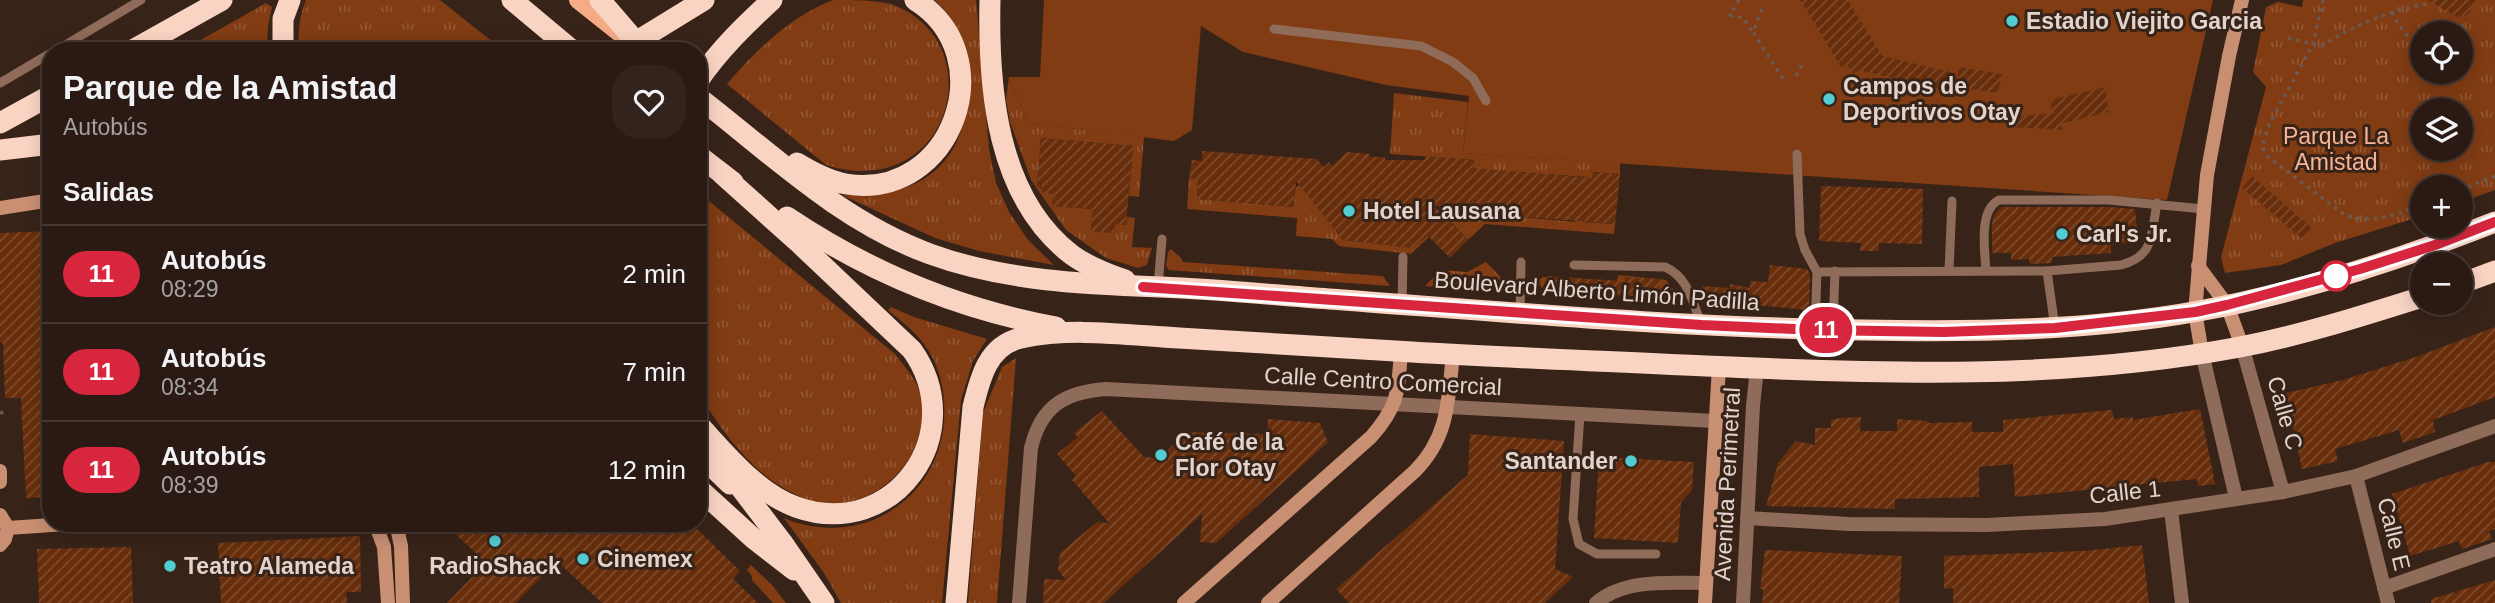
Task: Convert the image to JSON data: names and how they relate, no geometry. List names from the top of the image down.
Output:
{
  "streets": {
    "highway": ["Boulevard Alberto Limón Padilla"],
    "street": [
      "Calle Centro Comercial",
      "Calle C",
      "Avenida Perimetral",
      "Calle 1",
      "Calle E"
    ]
  },
  "crossings": [
    ["Calle C", "Calle 1"],
    ["Avenida Perimetral", "Calle 1"],
    ["Calle 1", "Calle E"]
  ],
  "parks": ["Parque La Amistad"],
  "places": [
    "Estadio Viejito Garcia",
    "Campos de Deportivos Otay",
    "Hotel Lausana",
    "Carl's Jr.",
    "Café de la Flor Otay",
    "Santander",
    "RadioShack",
    "Cinemex",
    "Teatro Alameda"
  ],
  "lines": ["bus line 11"],
  "page": {
    "on_map": "11",
    "map_buttons": ["+", "−"],
    "heading": [
      ["Parque de la Amistad", "Autobús"],
      "Salidas"
    ],
    "list": [
      {
        "mark": "11",
        "name": "Autobús",
        "note": "08:29",
        "value": "2 min"
      },
      {
        "mark": "11",
        "name": "Autobús",
        "note": "08:34",
        "value": "7 min"
      },
      {
        "mark": "11",
        "name": "Autobús",
        "note": "08:39",
        "value": "12 min"
      }
    ]
  }
}
